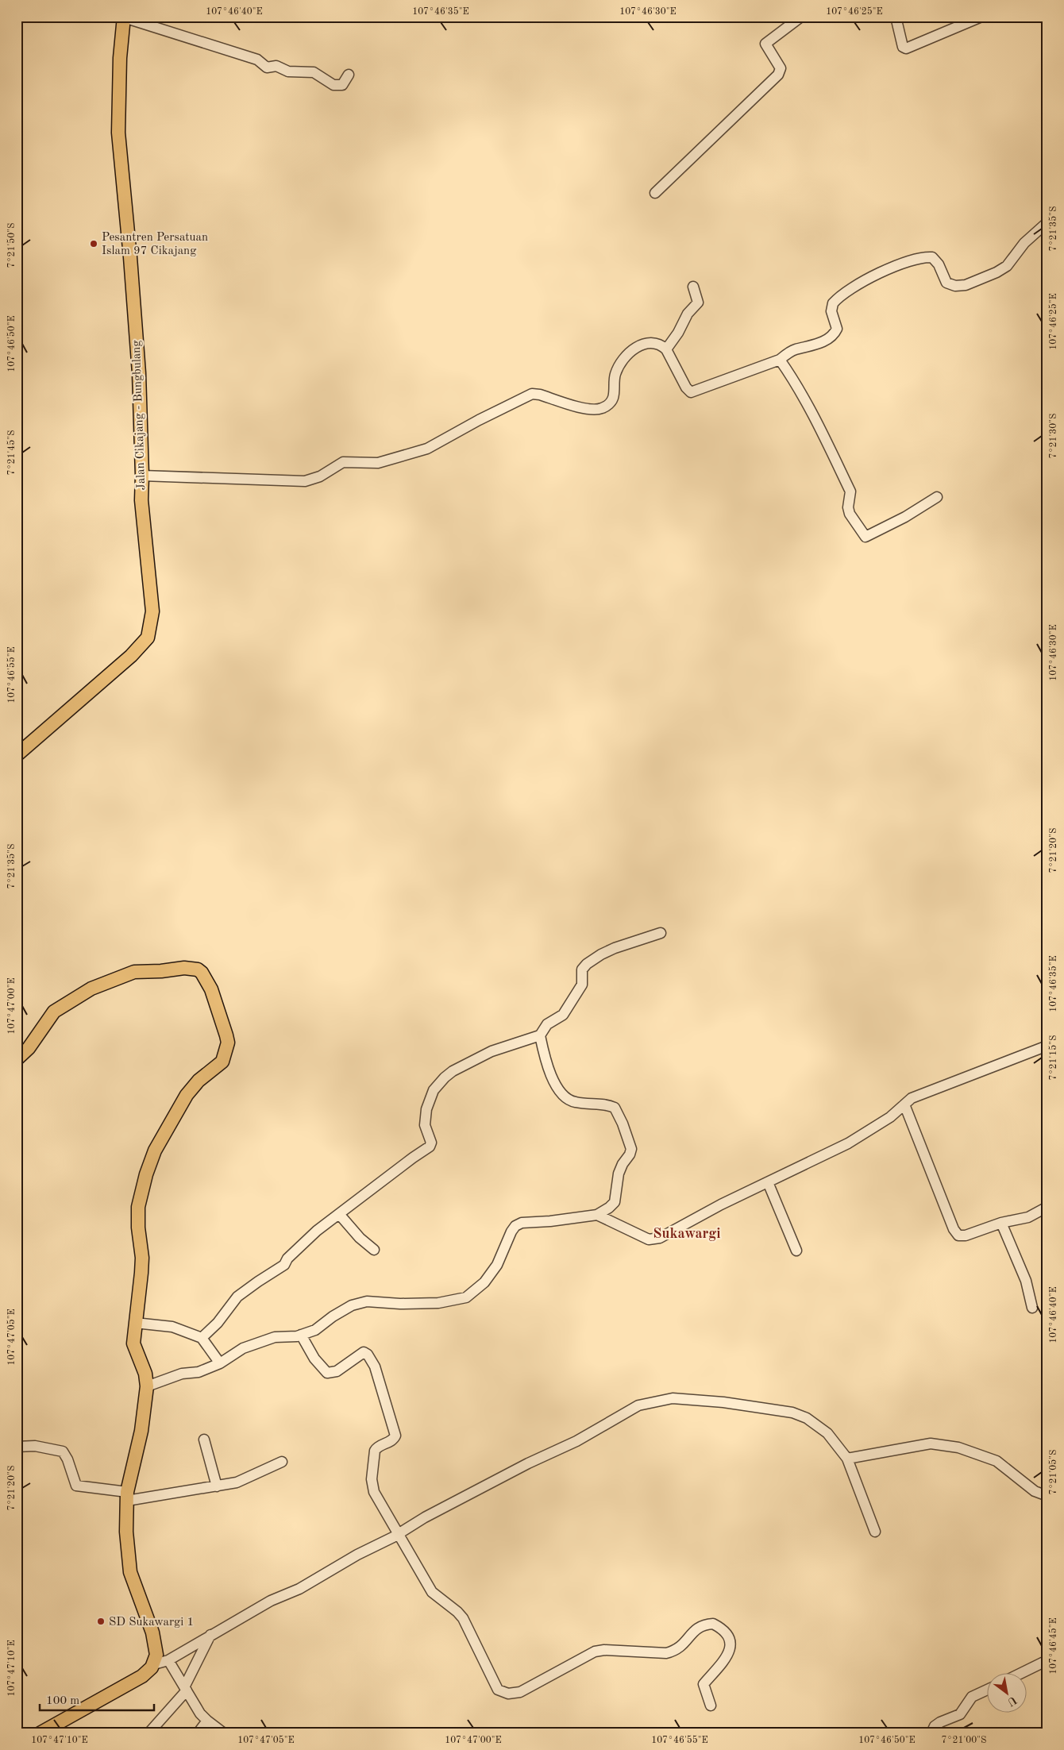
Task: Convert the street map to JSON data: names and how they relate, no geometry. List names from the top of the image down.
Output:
{
  "streets": {
    "main road": ["Jalan Cikajang - Bungbulang"]
  },
  "districts": ["Sukawargi"],
  "places": ["Pesantren Persatuan Islam 97 Cikajang", "SD Sukawargi 1"],
  "scale_bar": "100 m",
  "north": "bottom right",
  "coordinates": [
    "107°46'40\"E",
    "107°46'35\"E",
    "107°46'30\"E",
    "107°46'25\"E",
    "7°21'35\"S",
    "7°21'50\"S",
    "107°46'50\"E",
    "7°21'30\"S",
    "7°21'45\"S",
    "107°46'55\"E",
    "7°21'20\"S",
    "107°47'00\"E",
    "7°21'15\"S",
    "107°47'05\"E",
    "7°21'05\"S",
    "107°46'45\"E",
    "107°47'10\"E",
    "7°21'00\"S"
  ]
}
